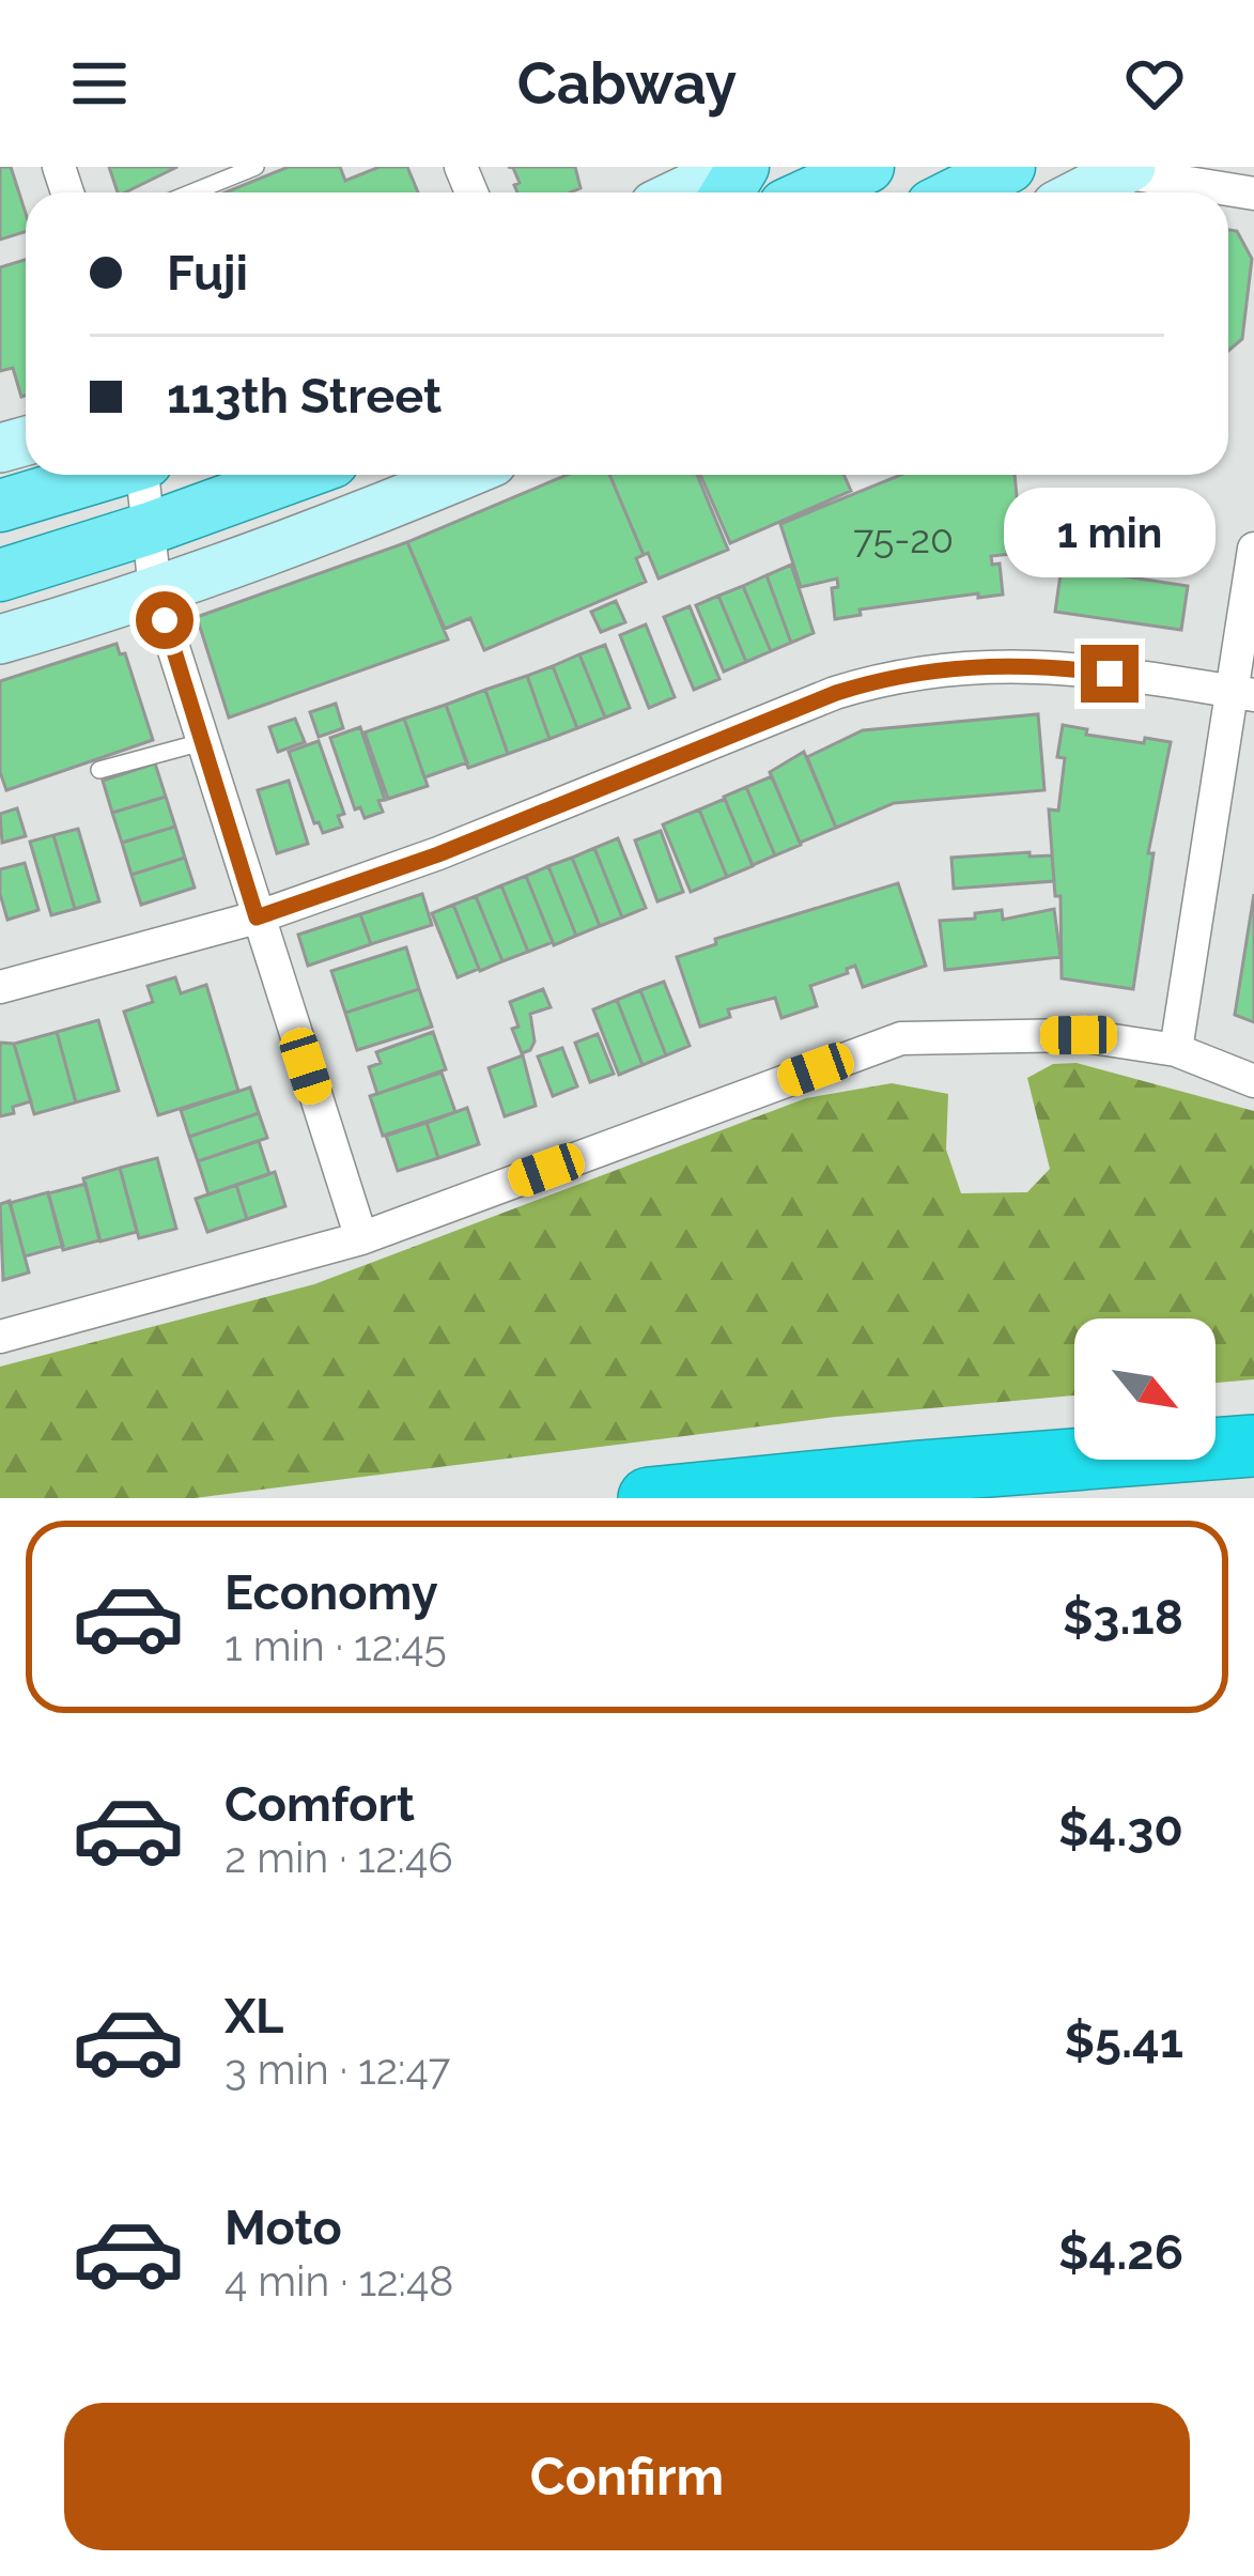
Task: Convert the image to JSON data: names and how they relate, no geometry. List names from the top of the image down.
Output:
{
  "house_numbers": ["75-20"],
  "north": "bottom right",
  "page": {
    "header": "Cabway",
    "banner": ["Fuji", "113th Street"],
    "bubble": "1 min",
    "list": [
      {
        "name": "Economy",
        "note": "1 min · 12:45",
        "value": "$3.18"
      },
      {
        "name": "Comfort",
        "note": "2 min · 12:46",
        "value": "$4.30"
      },
      {
        "name": "XL",
        "note": "3 min · 12:47",
        "value": "$5.41"
      },
      {
        "name": "Moto",
        "note": "4 min · 12:48",
        "value": "$4.26"
      }
    ],
    "buttons": "Confirm"
  }
}
